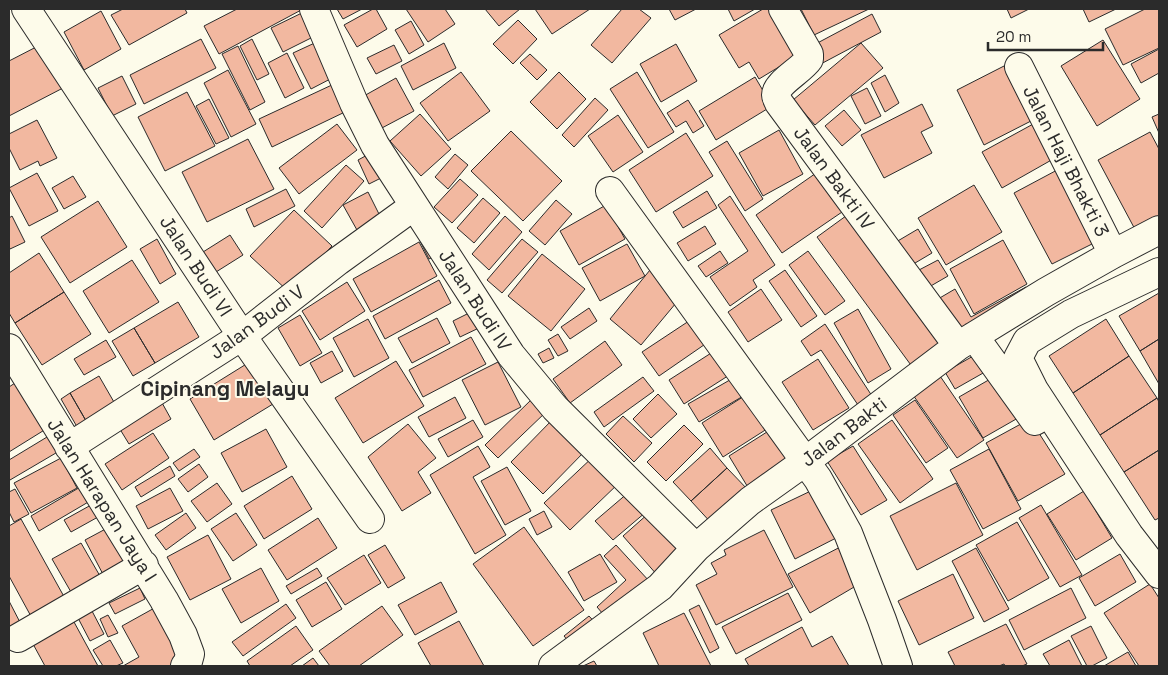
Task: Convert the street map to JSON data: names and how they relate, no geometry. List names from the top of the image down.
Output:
{
  "streets": {
    "street": [
      "Jalan Haji Bhakti 3",
      "Jalan Bakti IV",
      "Jalan Budi VI",
      "Jalan Budi IV",
      "Jalan Budi V",
      "Jalan Bakti",
      "Jalan Harapan Jaya I"
    ]
  },
  "crossings": [
    ["Jalan Haji Bhakti 3", "Jalan Bakti"],
    ["Jalan Bakti IV", "Jalan Bakti"],
    ["Jalan Budi VI", "Jalan Budi V"],
    ["Jalan Budi IV", "Jalan Budi V"],
    ["Jalan Budi IV", "Jalan Bakti"],
    ["Jalan Budi V", "Jalan Harapan Jaya I"]
  ],
  "districts": ["Cipinang Melayu"],
  "scale_bar": "20 m"
}
